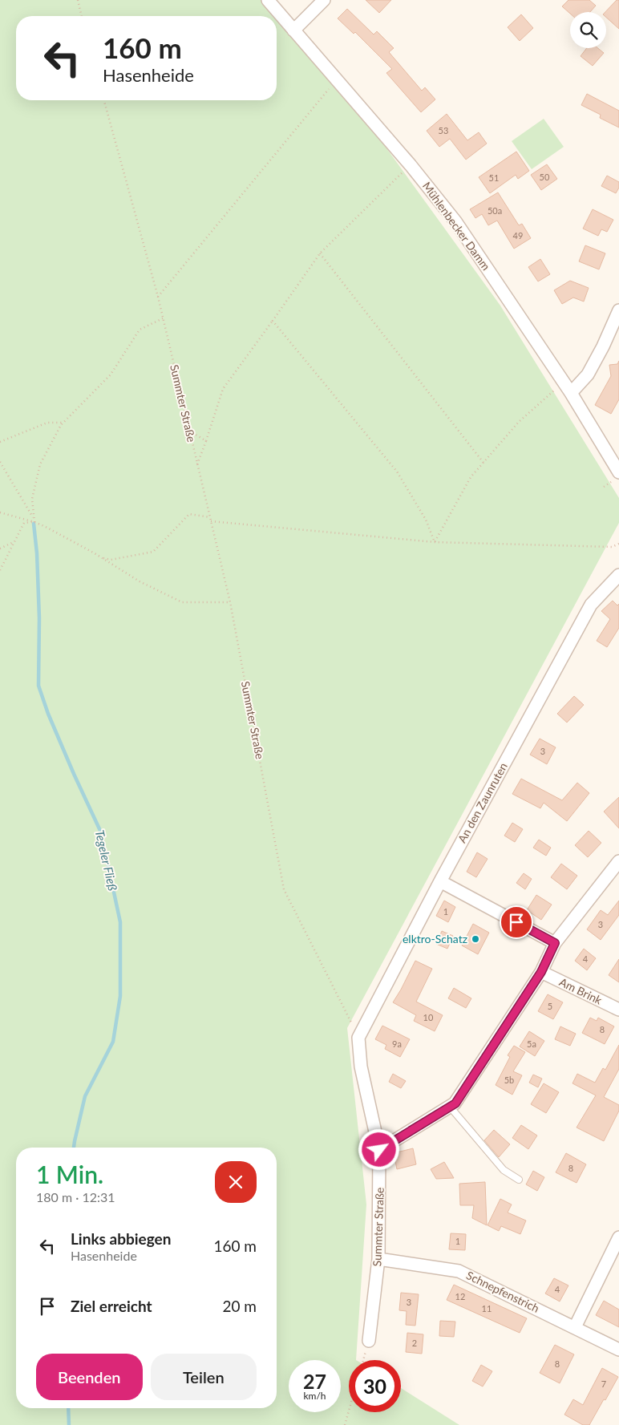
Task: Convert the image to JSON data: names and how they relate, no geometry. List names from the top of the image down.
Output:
{
  "streets": {
    "street": [
      "Mühlenbecker Damm",
      "Summter Straße",
      "An den Zaunruten",
      "Am Brink",
      "Schnepfenstrich"
    ]
  },
  "crossings": [
    ["Summter Straße", "An den Zaunruten"],
    ["Summter Straße", "Schnepfenstrich"]
  ],
  "water": ["Tegeler Fließ"],
  "places": ["elktro-Schatz"],
  "house_numbers": [
    "53",
    "50",
    "51",
    "50a",
    "49",
    "3",
    "1",
    "3",
    "4",
    "5",
    "10",
    "8",
    "9a",
    "5a",
    "5b",
    "8",
    "1",
    "4",
    "12",
    "3",
    "11",
    "2",
    "8",
    "7"
  ],
  "page": {
    "turn": ["160 m", "Hasenheide"],
    "heading": ["1 Min.", "180 m · 12:31"],
    "list": [
      {
        "name": "Links abbiegen",
        "note": "Hasenheide",
        "value": "160 m"
      },
      {
        "name": "Ziel erreicht",
        "value": "20 m"
      }
    ],
    "buttons": ["Beenden", "Teilen"],
    "speed": "27 km/h",
    "limit": "30"
  }
}
